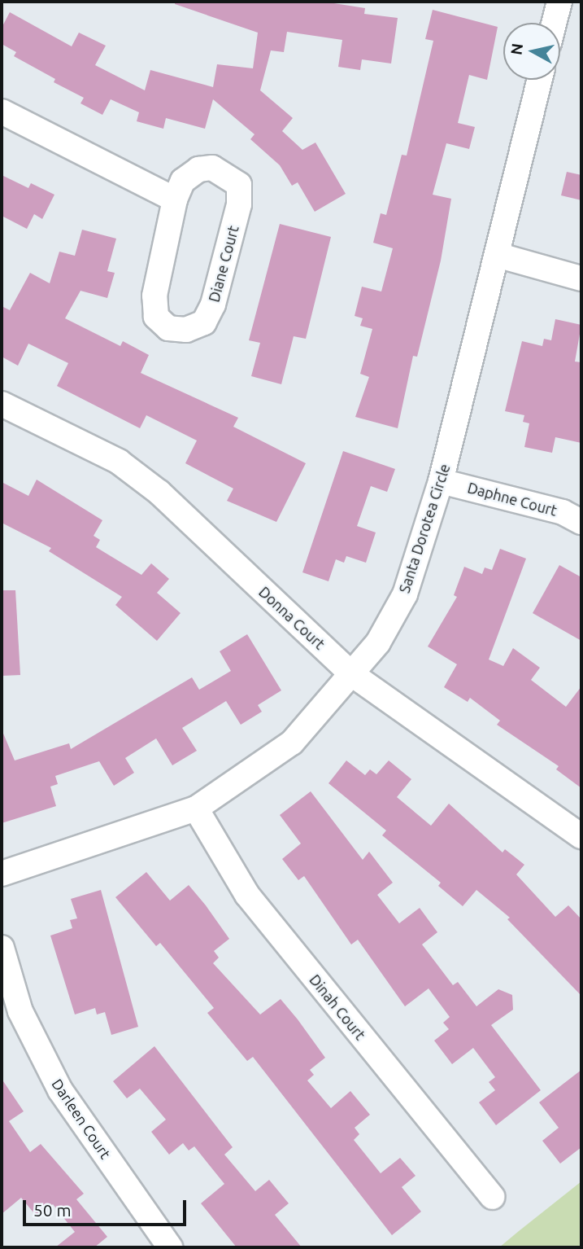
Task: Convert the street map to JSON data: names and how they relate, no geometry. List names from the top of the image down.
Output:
{
  "streets": {
    "street": [
      "Diane Court",
      "Daphne Court",
      "Santa Dorotea Circle",
      "Donna Court",
      "Dinah Court",
      "Darleen Court"
    ]
  },
  "crossings": [
    ["Daphne Court", "Santa Dorotea Circle"],
    ["Santa Dorotea Circle", "Donna Court"],
    ["Santa Dorotea Circle", "Dinah Court"]
  ],
  "scale_bar": "50 m",
  "north": "left"
}
